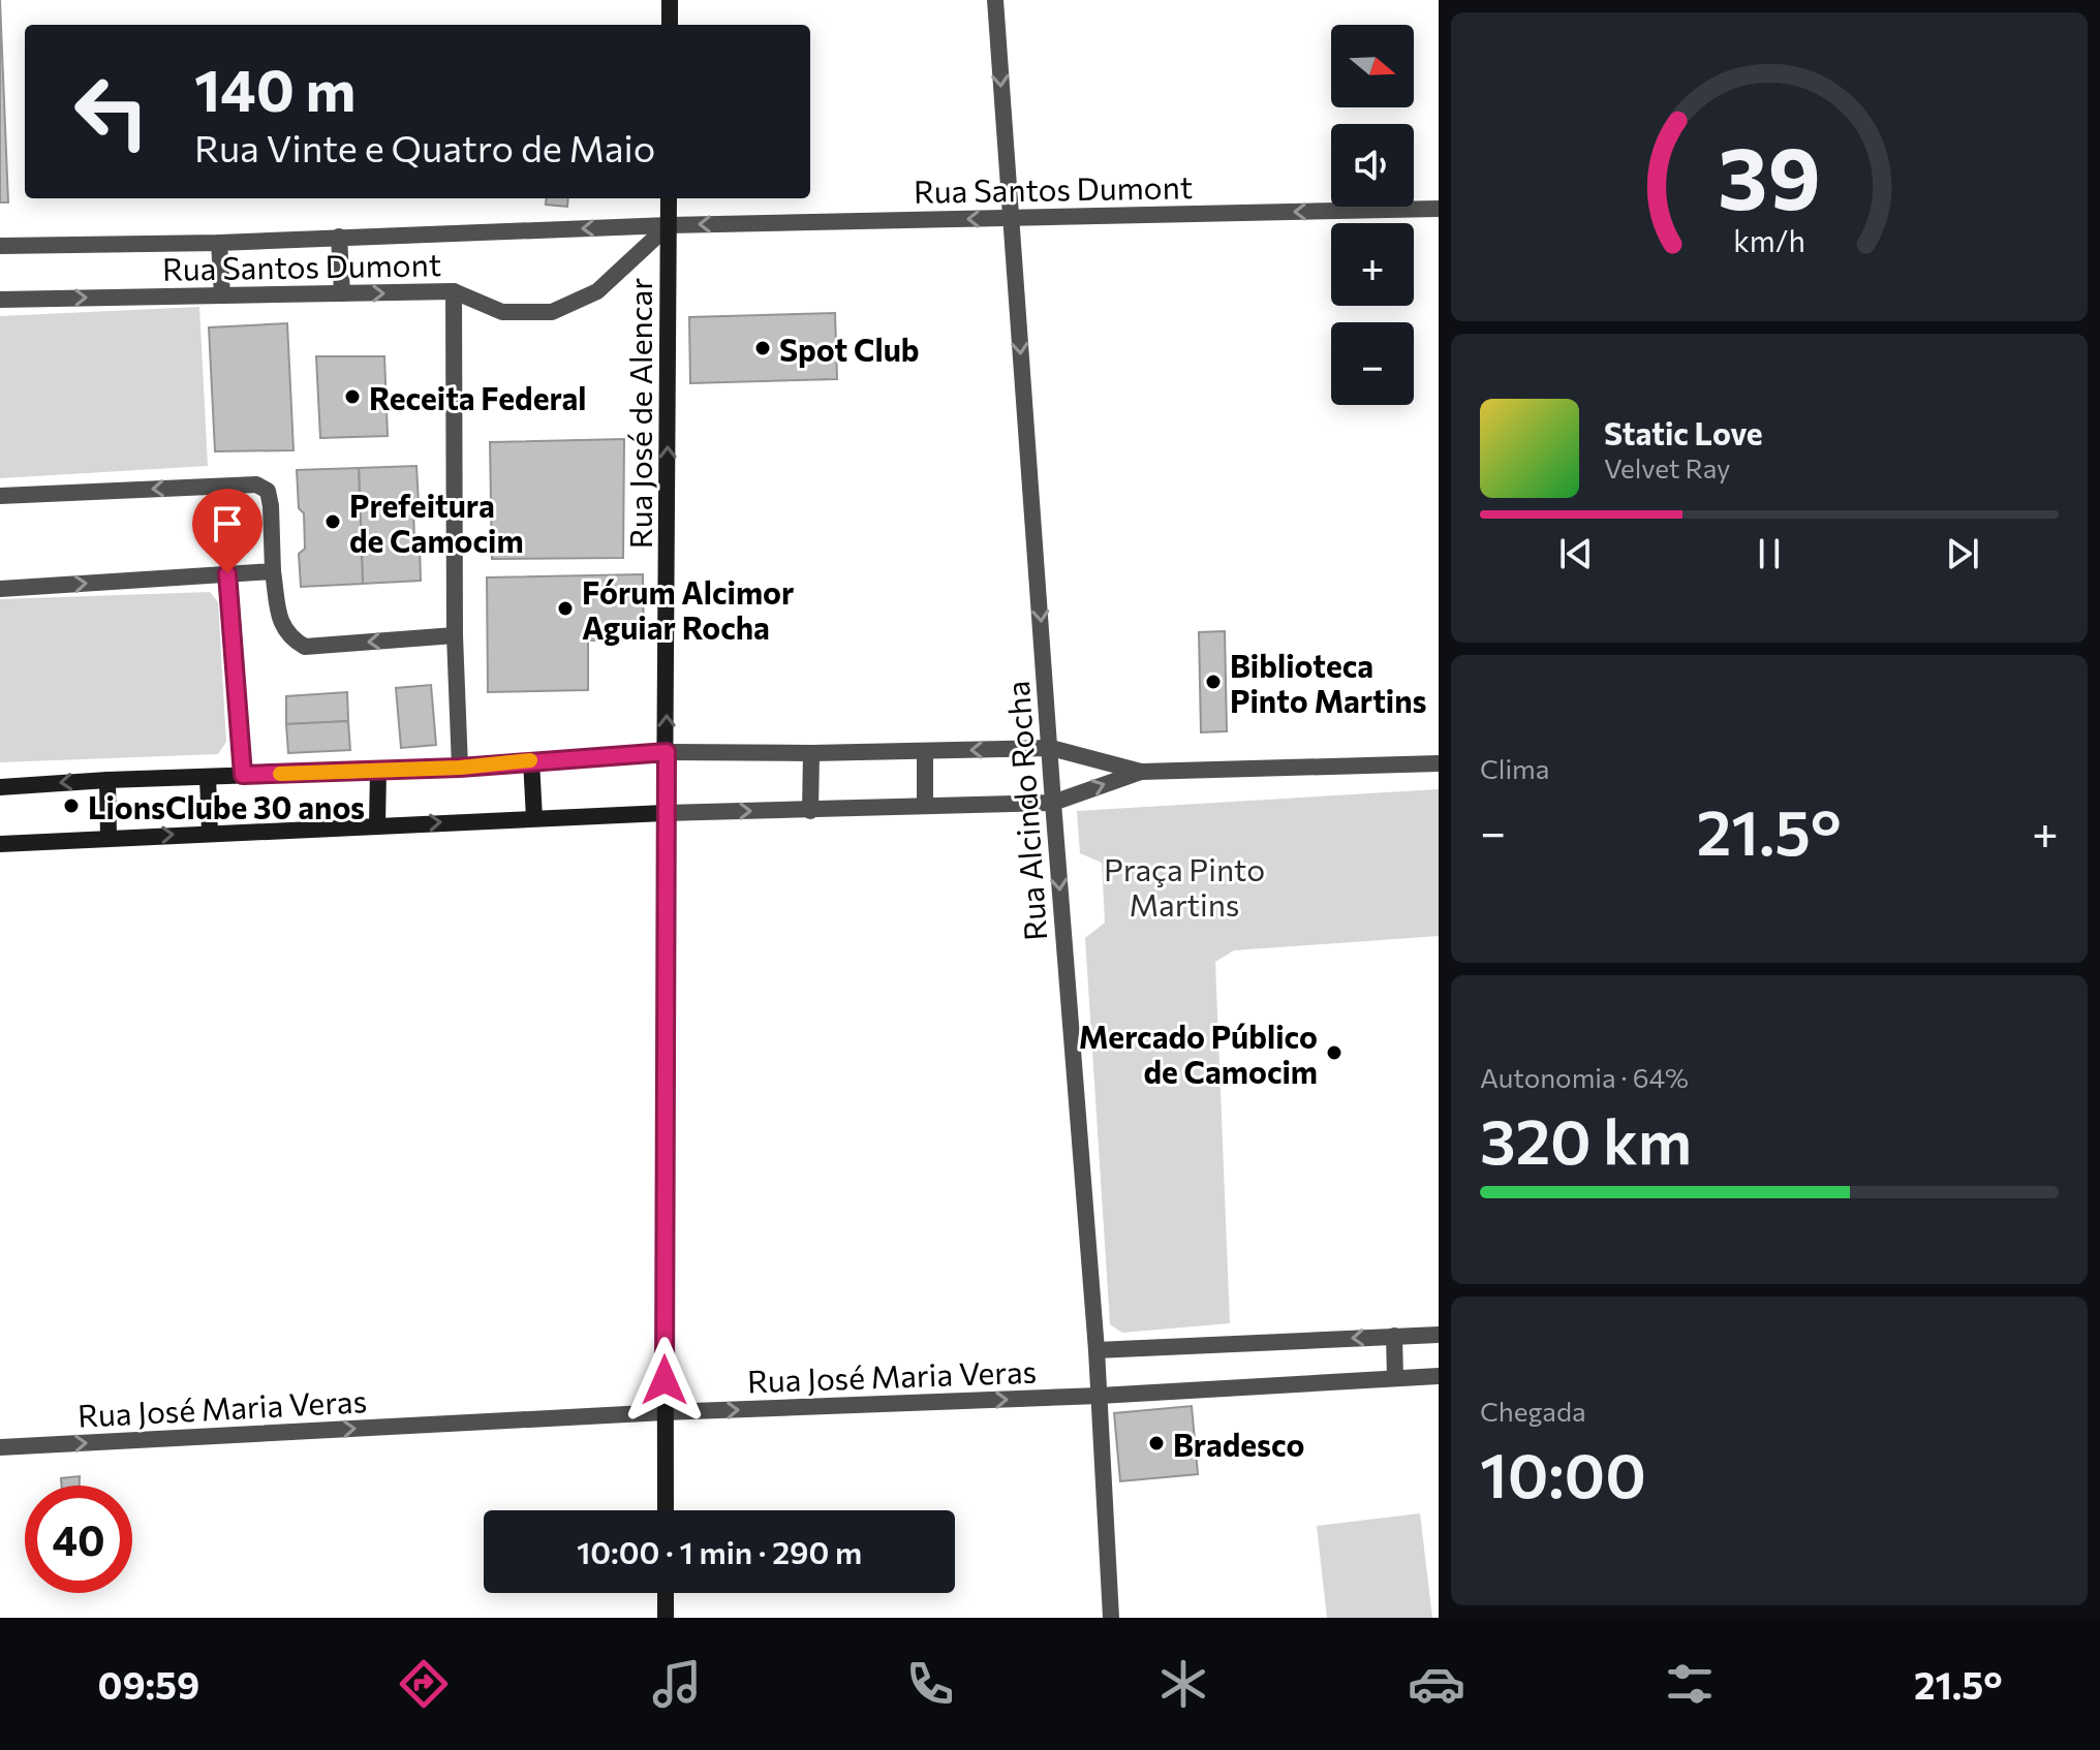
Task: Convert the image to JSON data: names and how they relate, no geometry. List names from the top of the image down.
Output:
{
  "streets": {
    "street": [
      "Rua Santos Dumont",
      "Rua José de Alencar",
      "Rua Alcindo Rocha",
      "Rua José Maria Veras"
    ]
  },
  "crossings": [
    ["Rua Santos Dumont", "Rua José de Alencar"],
    ["Rua Santos Dumont", "Rua Alcindo Rocha"],
    ["Rua José de Alencar", "Rua José Maria Veras"],
    ["Rua Alcindo Rocha", "Rua José Maria Veras"]
  ],
  "one_way": ["Rua José de Alencar", "Rua Alcindo Rocha", "Rua José Maria Veras"],
  "parks": ["Praça Pinto Martins"],
  "places": [
    "Spot Club",
    "Receita Federal",
    "Prefeitura de Camocim",
    "Fórum Alcimor Aguiar Rocha",
    "Biblioteca Pinto Martins",
    "LionsClube 30 anos",
    "Mercado Público de Camocim",
    "Bradesco"
  ],
  "north": "right",
  "page": {
    "map_buttons": ["+", "−"],
    "turn": ["140 m", "Rua Vinte e Quatro de Maio"],
    "song": ["Static Love", "Velvet Ray"],
    "tile": [
      "Clima",
      ["Autonomia · 64%", "320 km"],
      ["Chegada", "10:00"]
    ],
    "heat": ["−", "21.5°", "+"],
    "limit": "40",
    "trip": "10:00 · 1 min · 290 m",
    "tabs": ["09:59", "21.5°"],
    "gauge": ["39", "km/h"]
  }
}
